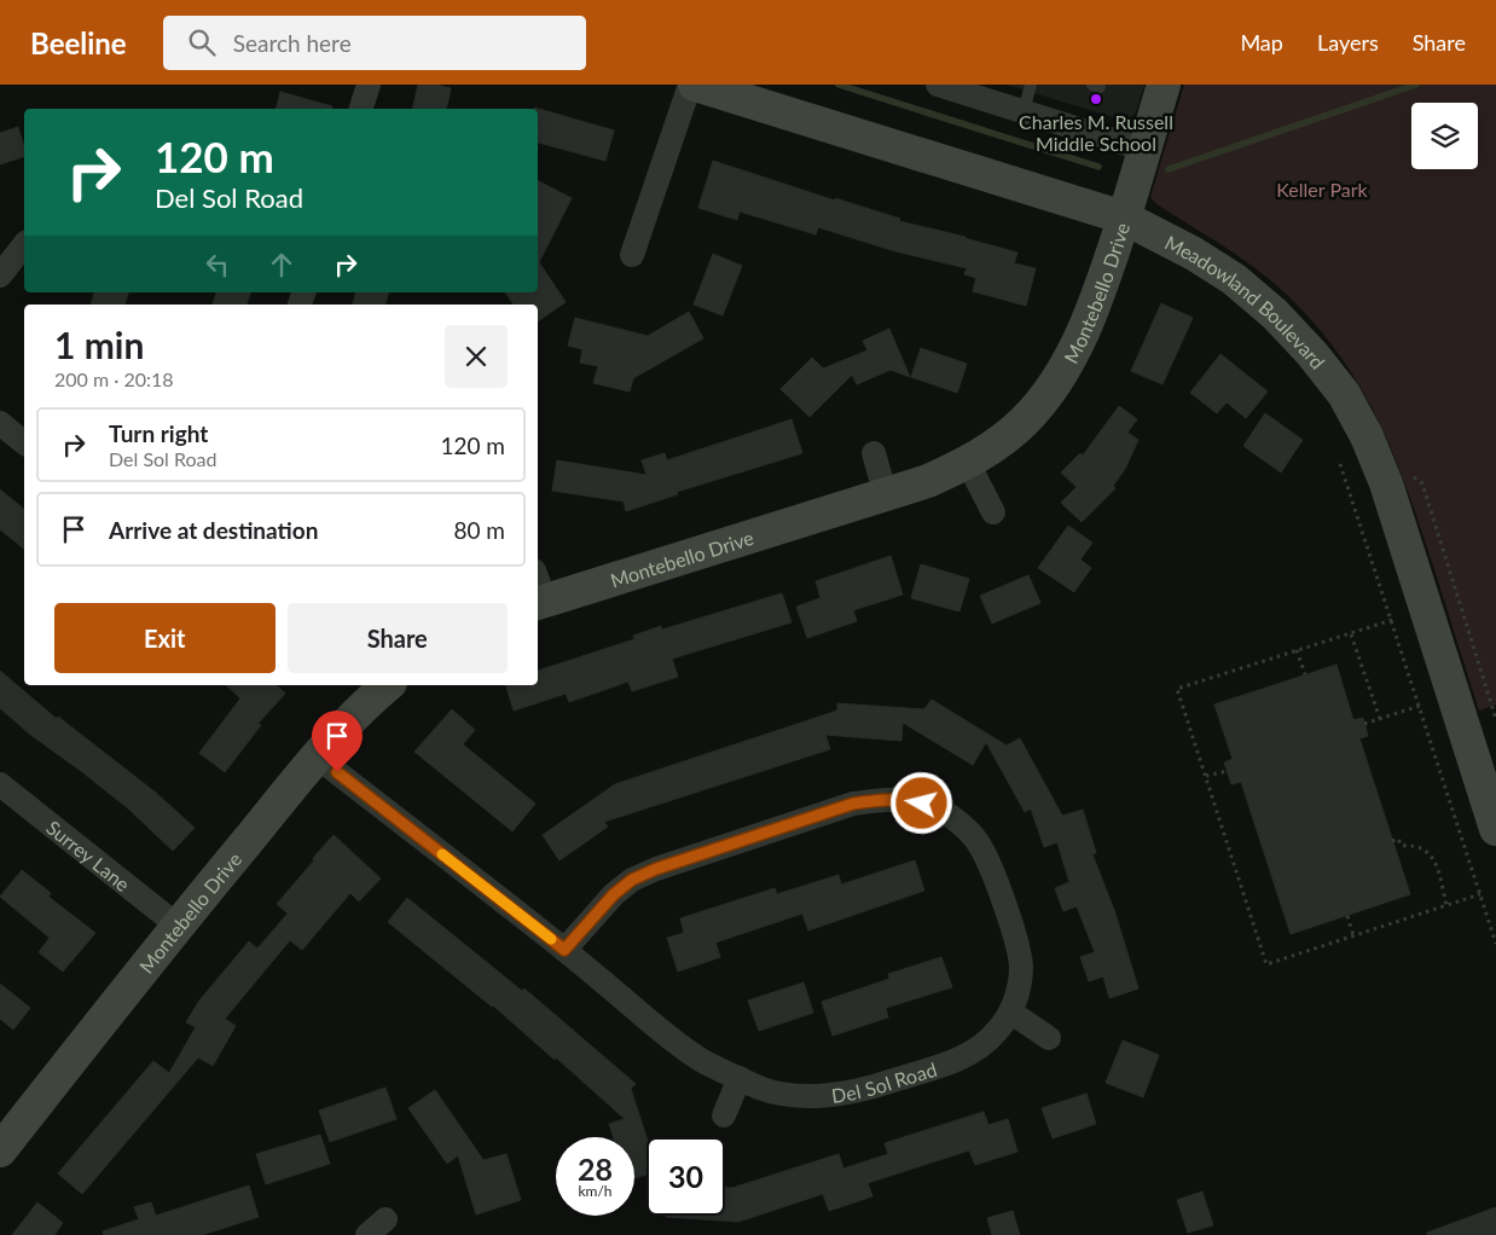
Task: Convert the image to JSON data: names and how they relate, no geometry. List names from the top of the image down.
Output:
{
  "streets": {
    "street": [
      "Montebello Drive",
      "Meadowland Boulevard",
      "Surrey Lane",
      "Del Sol Road"
    ]
  },
  "crossings": [
    ["Montebello Drive", "Meadowland Boulevard"],
    ["Montebello Drive", "Surrey Lane"],
    ["Montebello Drive", "Del Sol Road"]
  ],
  "parks": ["Keller Park"],
  "places": ["Charles M. Russell Middle School"],
  "page": {
    "header": "Beeline",
    "search": "Search here",
    "nav": ["Map", "Layers", "Share"],
    "turn": ["120 m", "Del Sol Road"],
    "heading": ["1 min", "200 m · 20:18"],
    "list": [
      {
        "name": "Turn right",
        "note": "Del Sol Road",
        "value": "120 m"
      },
      {
        "name": "Arrive at destination",
        "value": "80 m"
      }
    ],
    "buttons": ["Exit", "Share"],
    "speed": "28 km/h",
    "limit": "30"
  }
}
